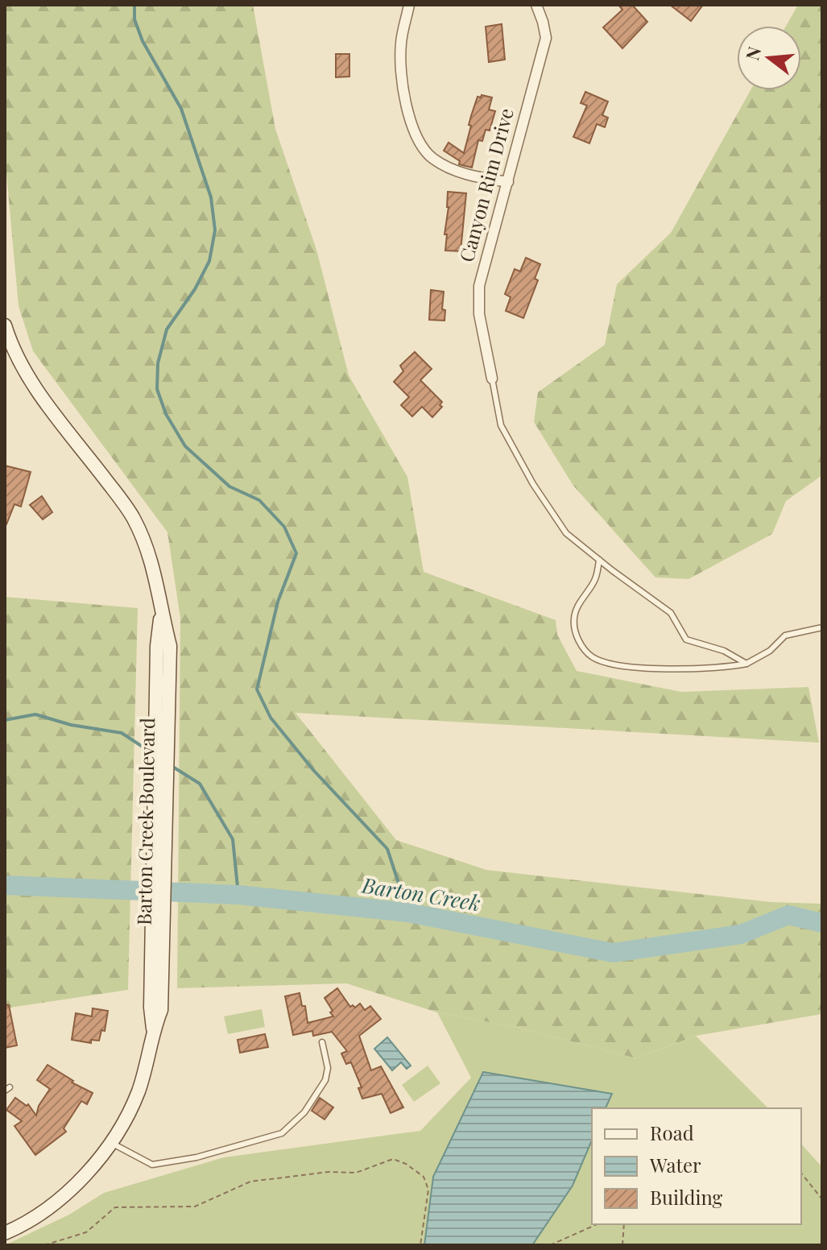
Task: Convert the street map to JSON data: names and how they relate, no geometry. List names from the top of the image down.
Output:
{
  "streets": {
    "street": ["Canyon Rim Drive", "Barton Creek Boulevard"]
  },
  "water": ["Barton Creek"],
  "legend": ["Road", "Water", "Building"],
  "north": "left"
}
